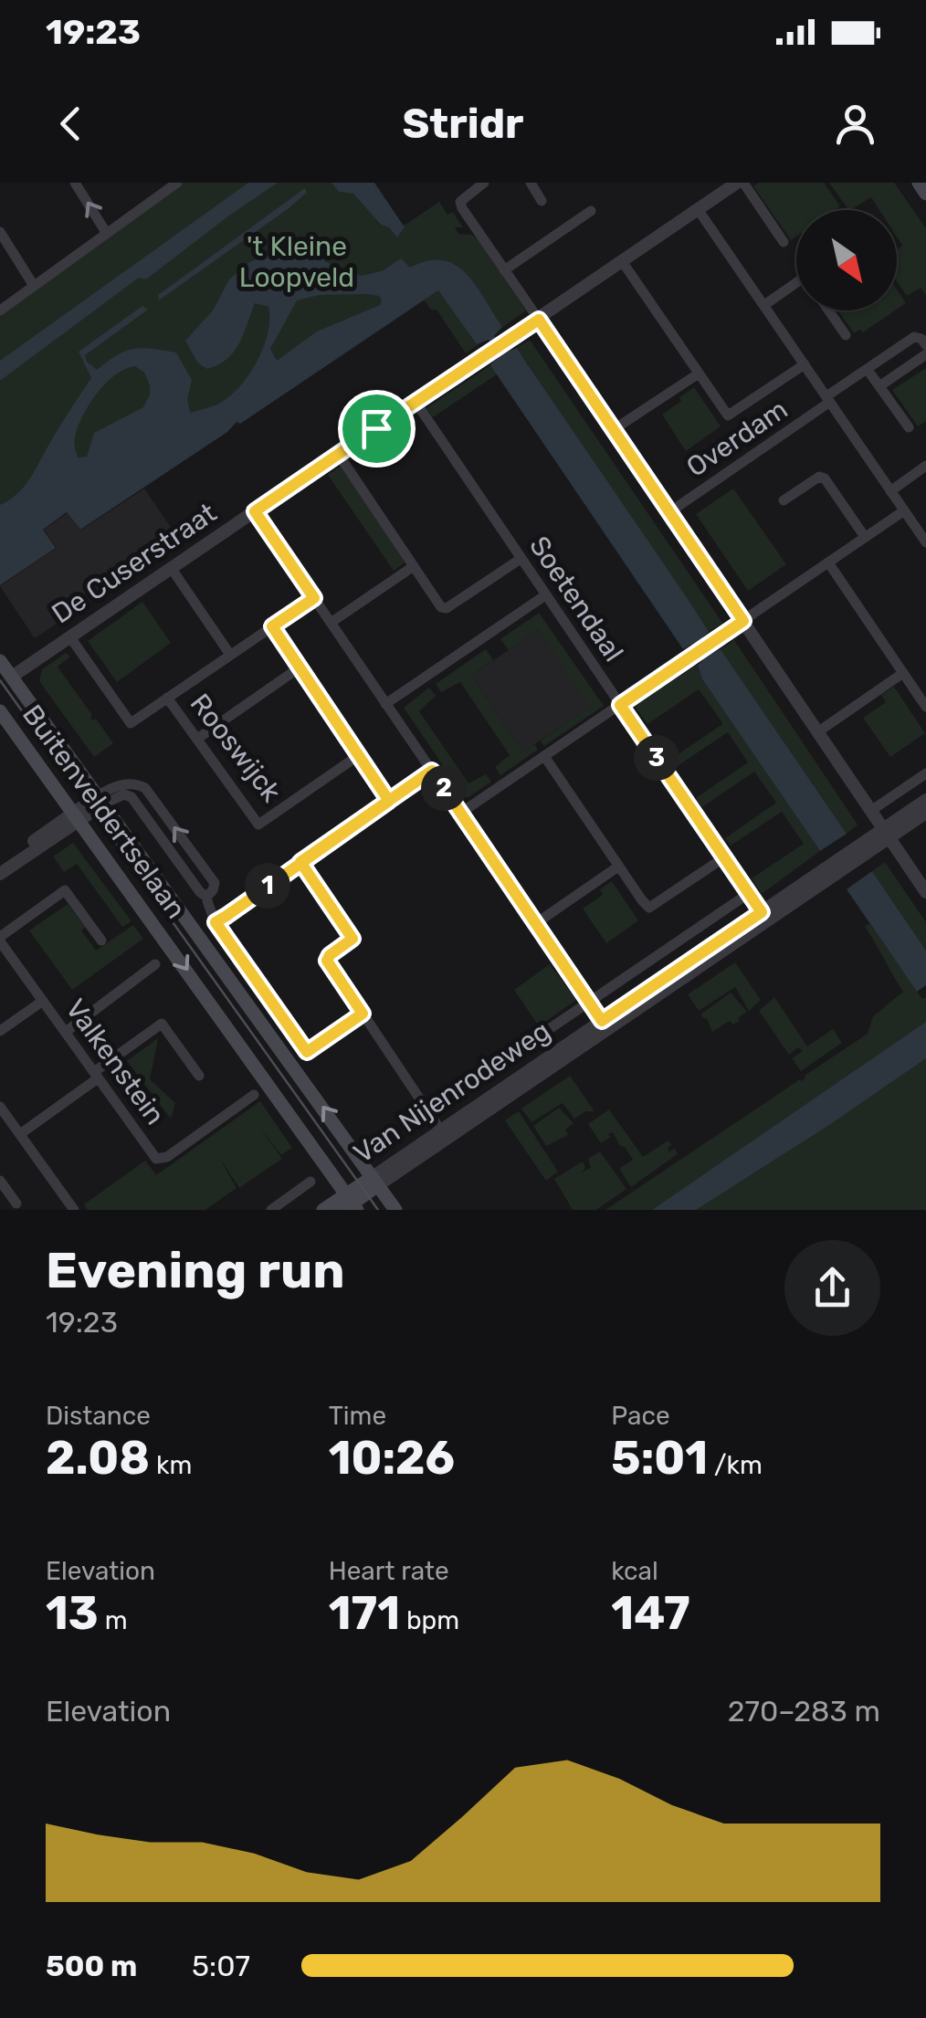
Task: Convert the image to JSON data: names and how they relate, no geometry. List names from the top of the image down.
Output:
{
  "streets": {
    "main road": ["Buitenveldertselaan", "Van Nijenrodeweg"],
    "street": [
      "Overdam",
      "De Cuserstraat",
      "Soetendaal",
      "Rooswijck",
      "Valkenstein"
    ]
  },
  "crossings": [
    ["De Cuserstraat", "Soetendaal"],
    ["De Cuserstraat", "Buitenveldertselaan"],
    ["Soetendaal", "Van Nijenrodeweg"],
    ["Buitenveldertselaan", "Van Nijenrodeweg"]
  ],
  "parks": ["'t Kleine Loopveld"],
  "north": "bottom right",
  "page": {
    "status": "19:23",
    "header": "Stridr",
    "pins": ["3", "2", "1"],
    "heading": ["Evening run", "19:23"],
    "stats": [
      ["Distance", "2.08 km"],
      ["Time", "10:26"],
      ["Pace", "5:01 /km"],
      ["Elevation", "13 m"],
      ["Heart rate", "171 bpm"],
      ["kcal", "147"]
    ],
    "chart": ["Elevation", "270–283 m"],
    "list": [
      {
        "name": "500 m",
        "note": "5:07"
      }
    ]
  }
}
